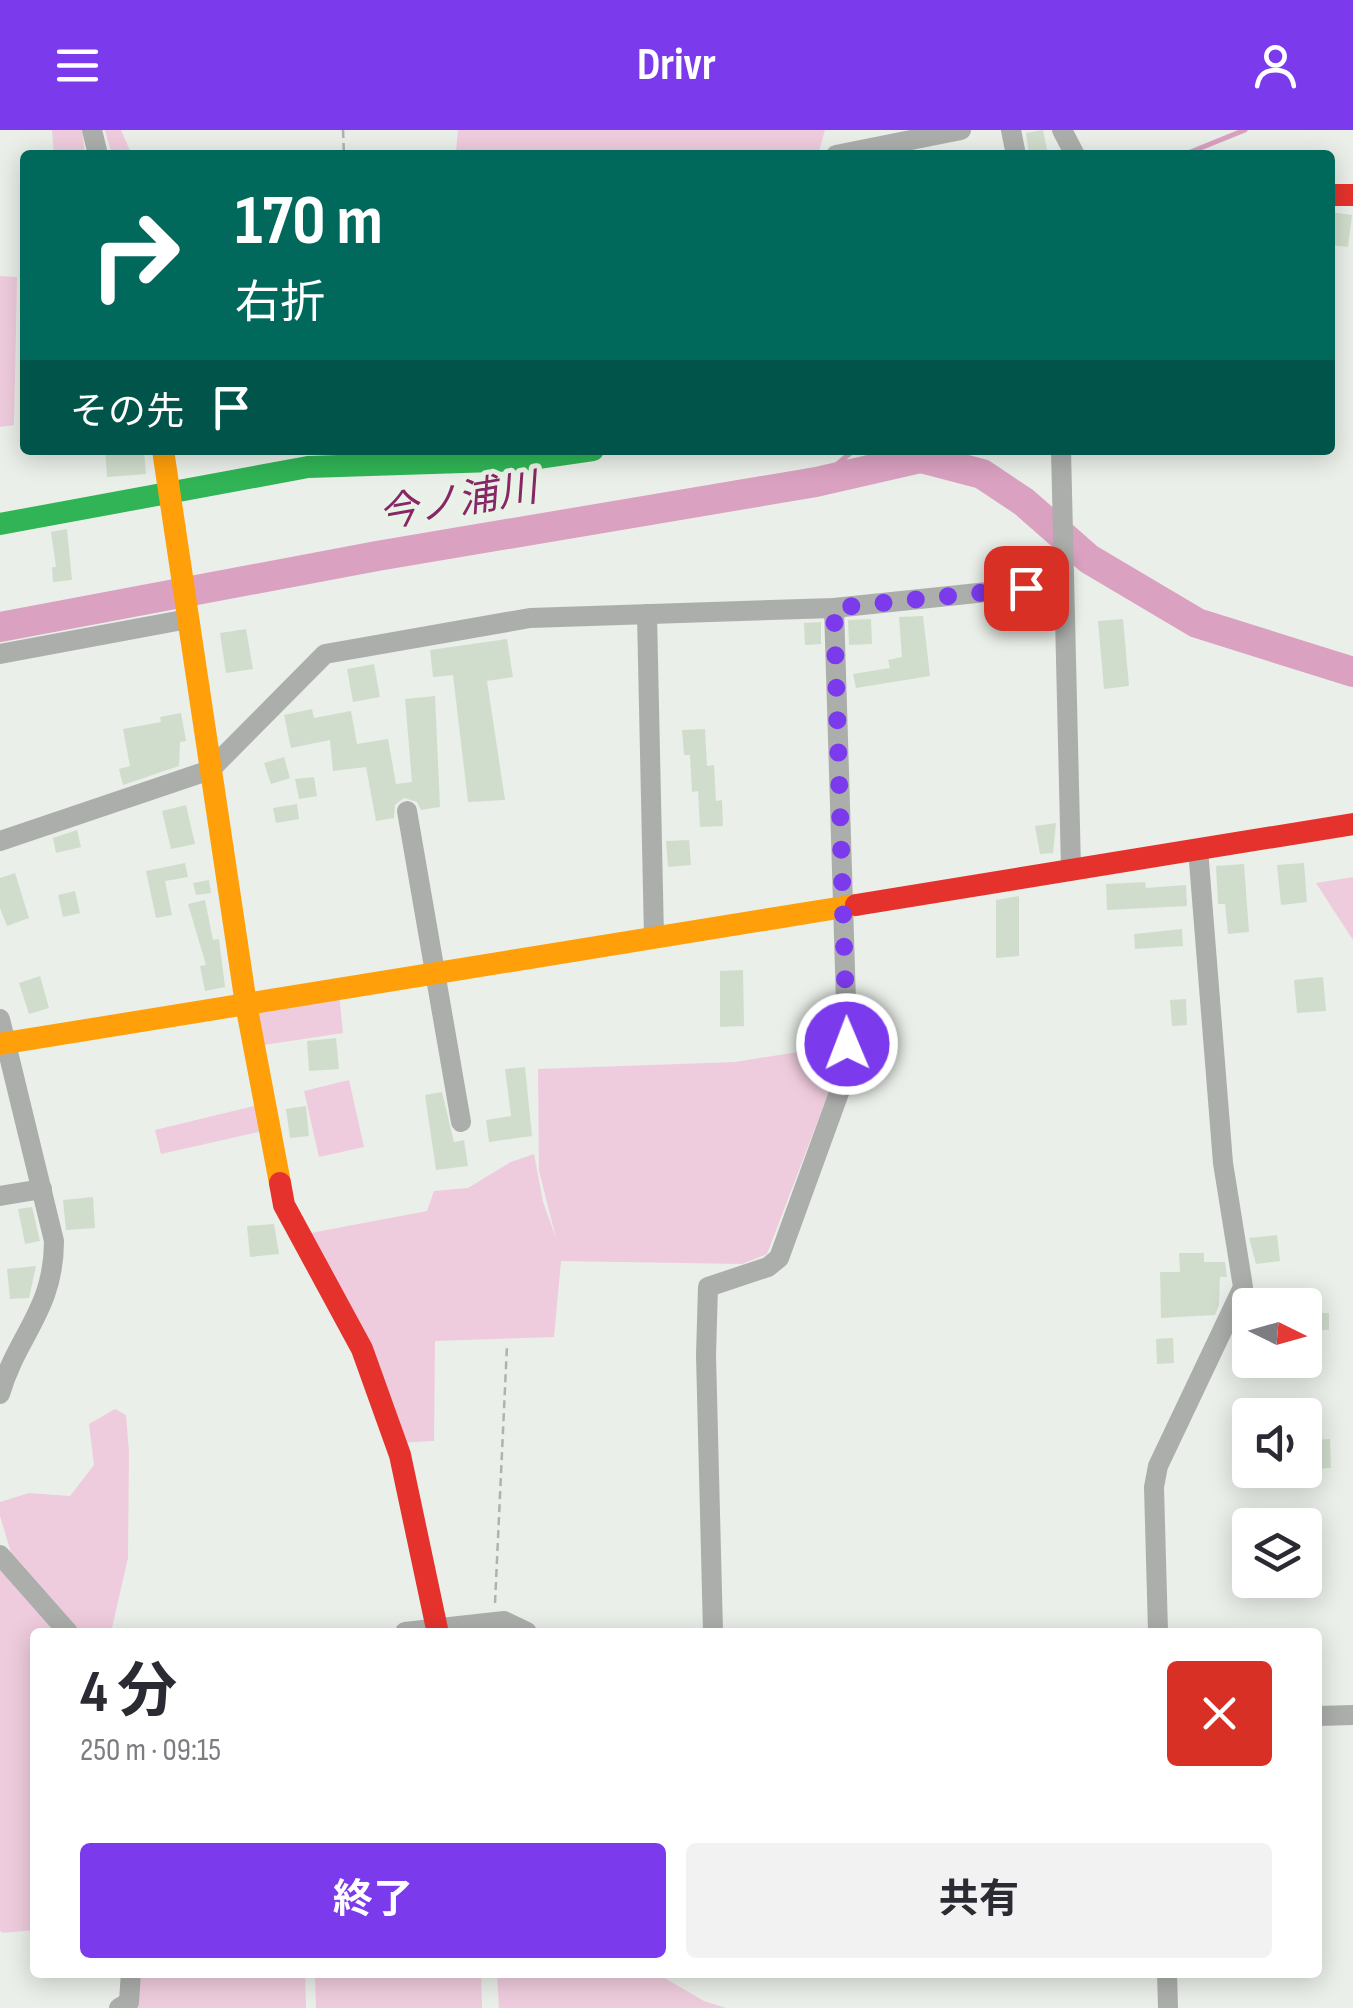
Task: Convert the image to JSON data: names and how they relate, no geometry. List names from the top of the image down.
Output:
{
  "water": ["今ノ浦川"],
  "north": "right",
  "page": {
    "header": "Drivr",
    "turn": ["170 m", "右折"],
    "then": "その先",
    "heading": ["4 分", "250 m · 09:15"],
    "buttons": ["終了", "共有"]
  }
}
